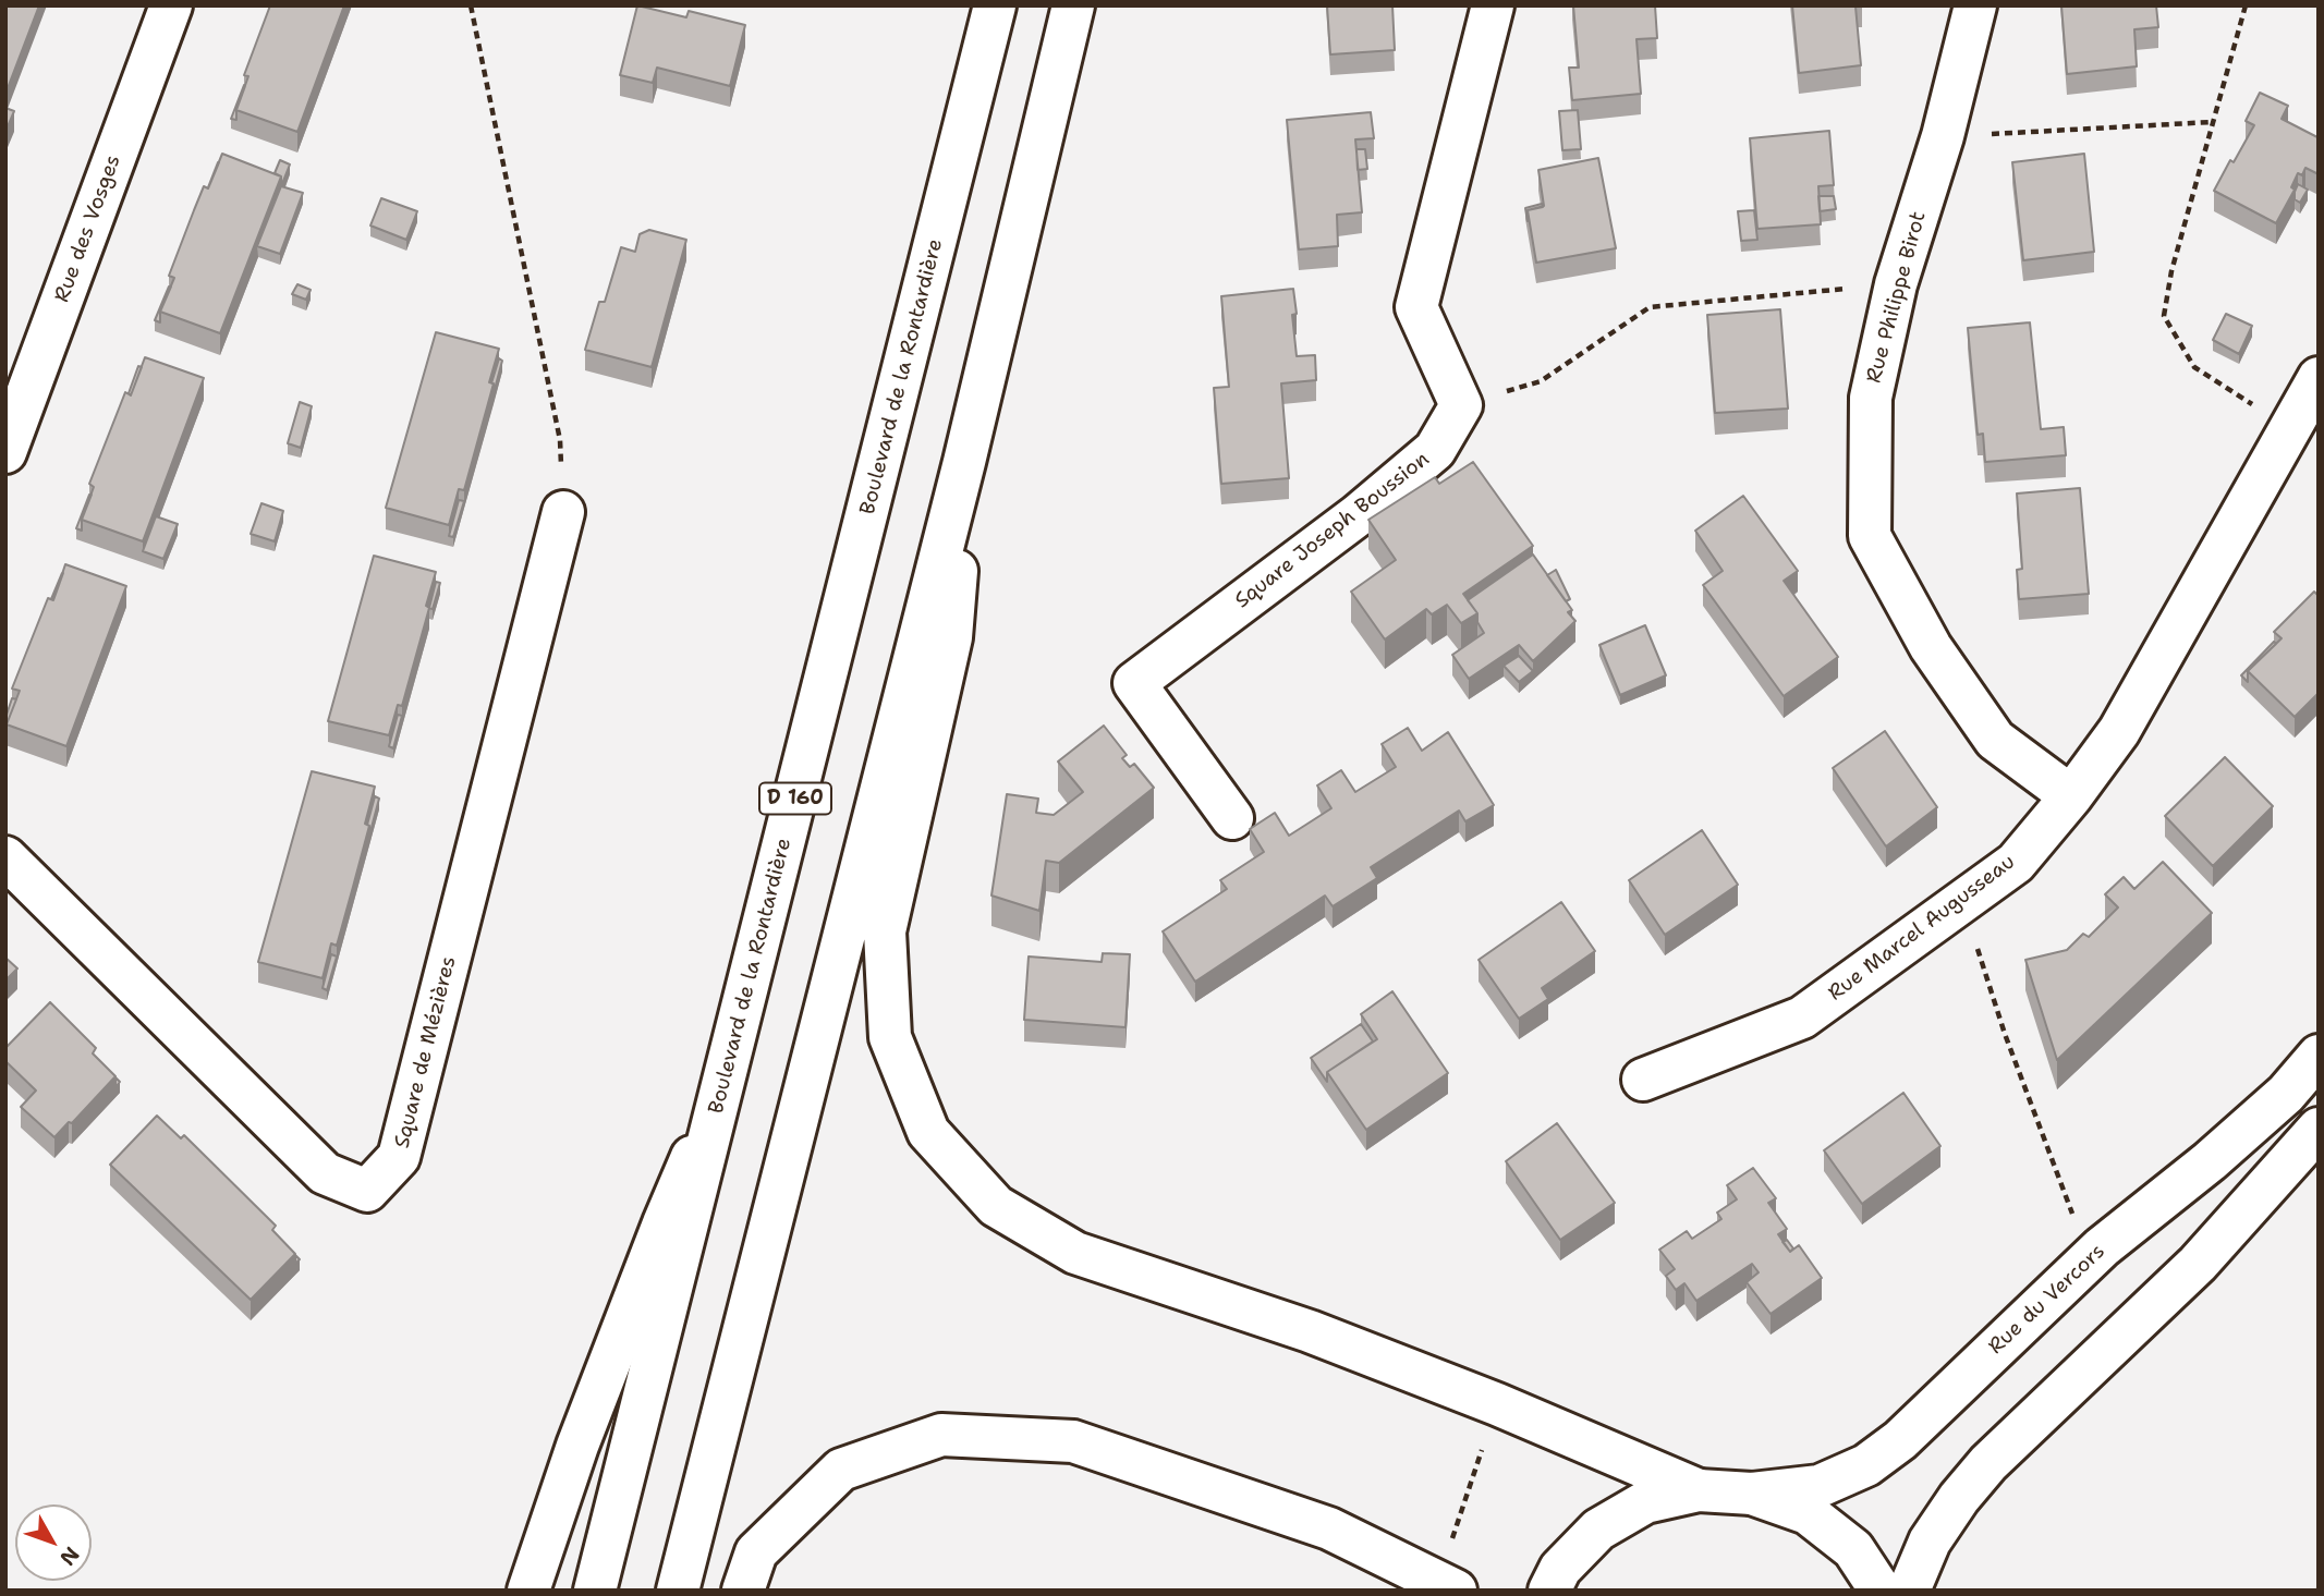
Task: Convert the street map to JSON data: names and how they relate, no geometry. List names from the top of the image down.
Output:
{
  "streets": {
    "street": [
      "Rue des Vosges",
      "Rue Philippe Birot",
      "Boulevard de la Rontardière",
      "Square Joseph Boussion",
      "D 160",
      "Rue Marcel Augusseau",
      "Square de Mézières",
      "Rue du Vercors"
    ]
  },
  "crossings": [
    ["Rue Philippe Birot", "Rue Marcel Augusseau"]
  ],
  "north": "bottom right"
}
